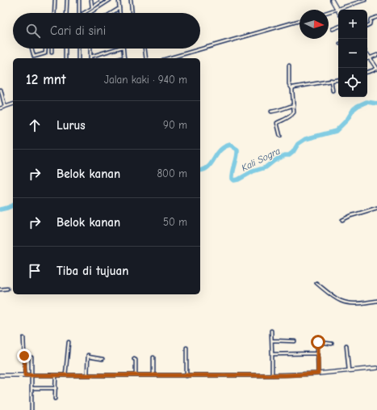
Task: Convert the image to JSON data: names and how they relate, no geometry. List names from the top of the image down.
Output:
{
  "water": ["Kali Sogra"],
  "north": "right",
  "page": {
    "map_buttons": ["+", "−"],
    "search": "Cari di sini",
    "heading": ["12 mnt", "Jalan kaki · 940 m"],
    "list": [
      ["Lurus", "90 m"],
      ["Belok kanan", "800 m"],
      ["Belok kanan", "50 m"],
      "Tiba di tujuan"
    ]
  }
}
